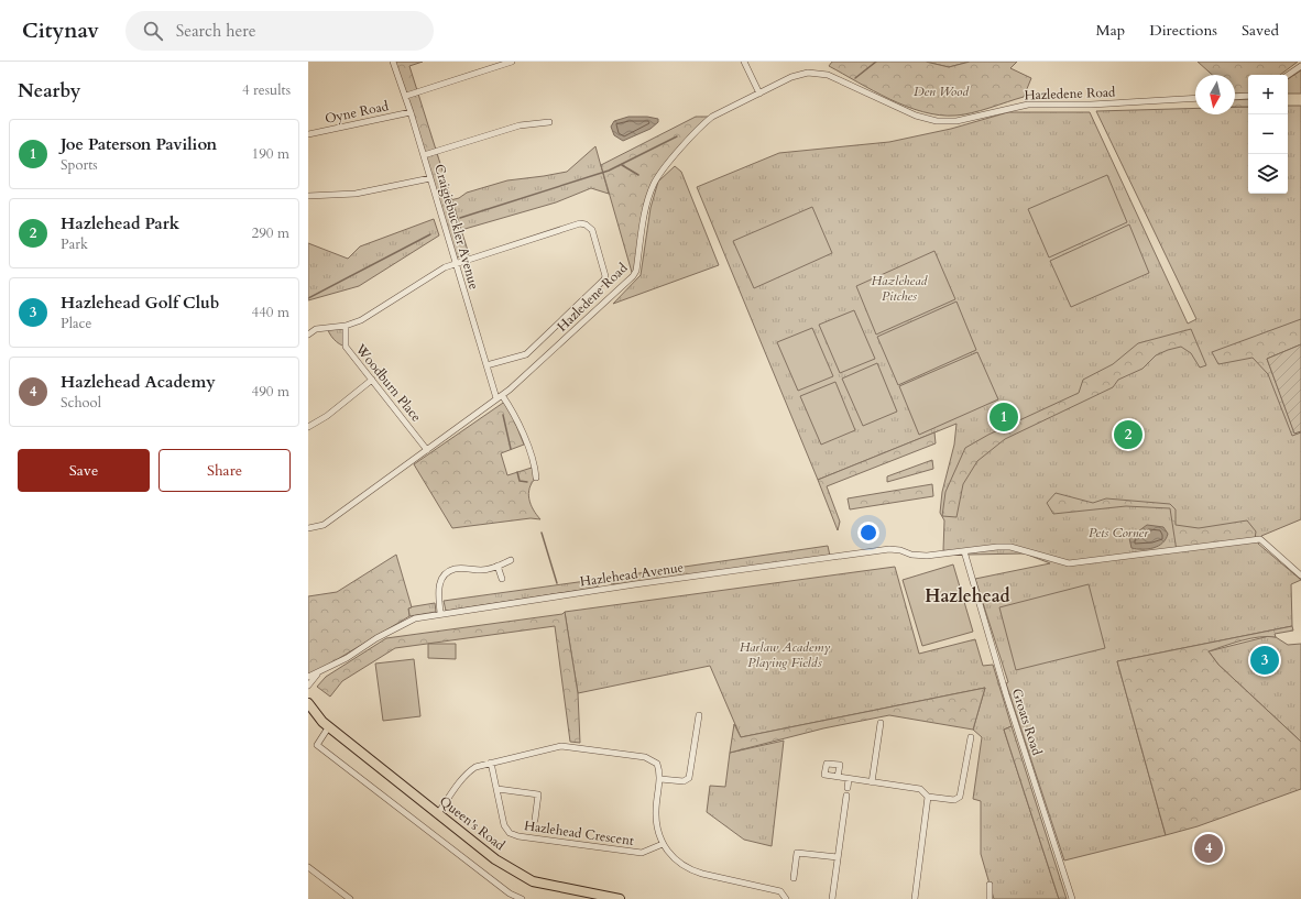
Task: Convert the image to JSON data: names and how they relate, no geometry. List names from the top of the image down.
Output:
{
  "streets": {
    "main road": ["Queen's Road"],
    "street": [
      "Hazledene Road",
      "Oyne Road",
      "Craigiebuckler Avenue",
      "Woodburn Place",
      "Hazlehead Avenue",
      "Groats Road",
      "Hazlehead Crescent"
    ]
  },
  "crossings": [
    ["Hazledene Road", "Craigiebuckler Avenue"],
    ["Hazledene Road", "Woodburn Place"],
    ["Oyne Road", "Craigiebuckler Avenue"],
    ["Hazlehead Avenue", "Groats Road"]
  ],
  "districts": ["Hazlehead"],
  "parks": [
    "Den Wood",
    "Hazlehead Pitches",
    "Pets Corner",
    "Harlaw Academy Playing Fields"
  ],
  "north": "bottom",
  "page": {
    "header": "Citynav",
    "search": "Search here",
    "nav": ["Map", "Directions", "Saved"],
    "heading": ["Nearby", "4 results"],
    "map_buttons": ["+", "−"],
    "list": [
      {
        "mark": "1",
        "name": "Joe Paterson Pavilion",
        "note": "Sports",
        "value": "190 m"
      },
      {
        "mark": "2",
        "name": "Hazlehead Park",
        "note": "Park",
        "value": "290 m"
      },
      {
        "mark": "3",
        "name": "Hazlehead Golf Club",
        "note": "Place",
        "value": "440 m"
      },
      {
        "mark": "4",
        "name": "Hazlehead Academy",
        "note": "School",
        "value": "490 m"
      }
    ],
    "pins": [
      "1",
      "2",
      "3",
      "4"
    ],
    "buttons": ["Save", "Share"]
  }
}
